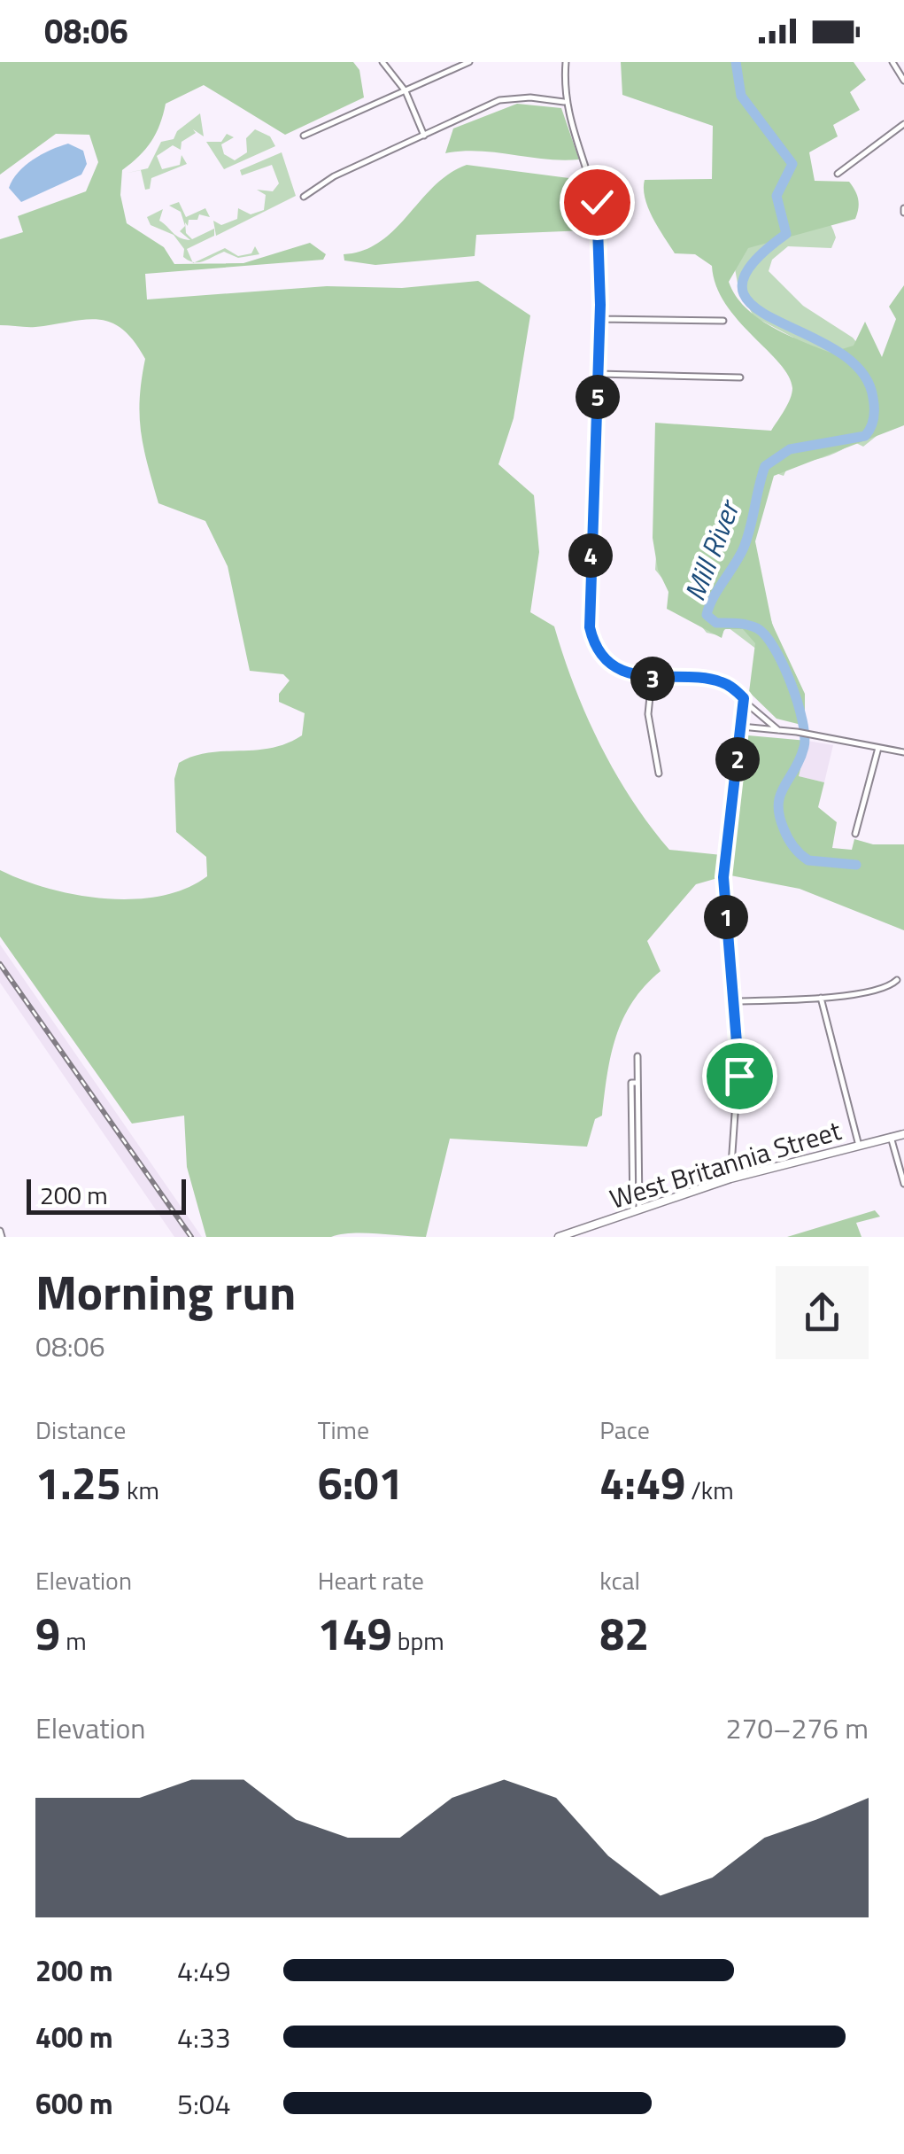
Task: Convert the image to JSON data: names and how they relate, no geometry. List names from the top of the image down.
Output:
{
  "streets": {
    "street": ["West Britannia Street"]
  },
  "water": ["Mill River"],
  "scale_bar": "200 m",
  "page": {
    "status": "08:06",
    "pins": [
      "5",
      "4",
      "3",
      "2",
      "1"
    ],
    "scale": "200 m",
    "heading": ["Morning run", "08:06"],
    "stats": [
      ["Distance", "1.25 km"],
      ["Time", "6:01"],
      ["Pace", "4:49 /km"],
      ["Elevation", "9 m"],
      ["Heart rate", "149 bpm"],
      ["kcal", "82"]
    ],
    "chart": ["Elevation", "270–276 m"],
    "list": [
      {
        "name": "200 m",
        "note": "4:49"
      },
      {
        "name": "400 m",
        "note": "4:33"
      },
      {
        "name": "600 m",
        "note": "5:04"
      }
    ]
  }
}
